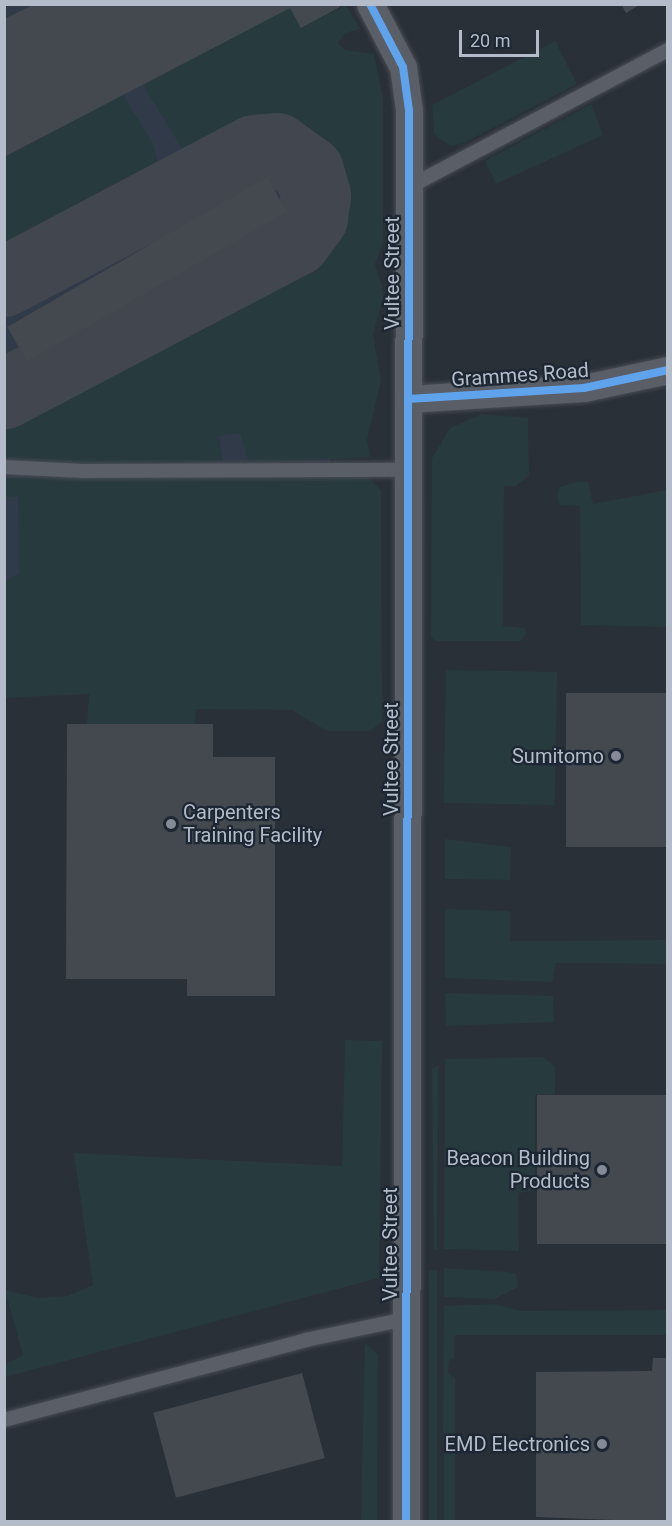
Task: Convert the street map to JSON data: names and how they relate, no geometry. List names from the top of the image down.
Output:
{
  "streets": {
    "street": ["Vultee Street", "Grammes Road"]
  },
  "crossings": [
    ["Vultee Street", "Grammes Road"]
  ],
  "places": [
    "Sumitomo",
    "Carpenters Training Facility",
    "Beacon Building Products",
    "EMD Electronics"
  ],
  "scale_bar": "20 m"
}
